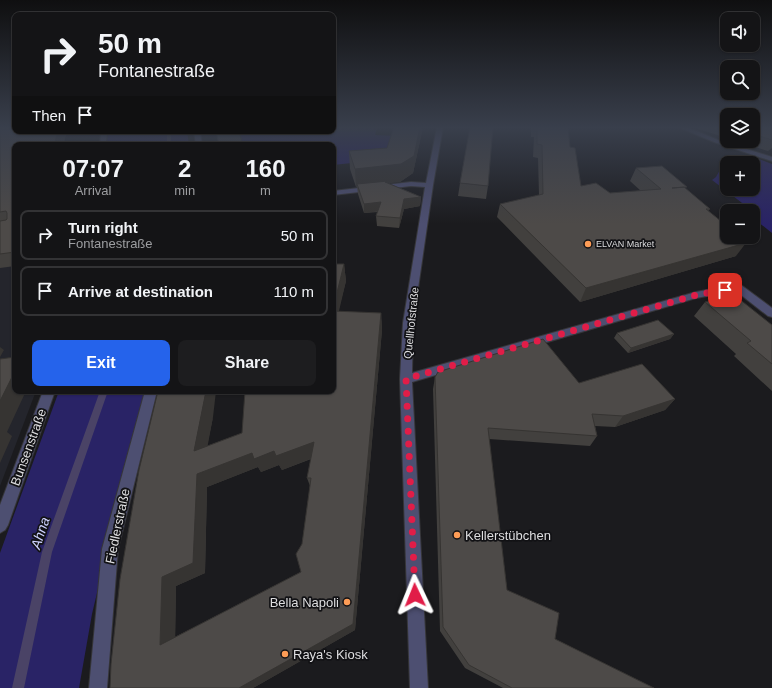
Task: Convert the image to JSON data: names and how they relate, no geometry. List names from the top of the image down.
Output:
{
  "streets": {
    "street": ["Quellhofstraße", "Bunsenstraße", "Fiedlerstraße"]
  },
  "water": ["Ahna"],
  "places": [
    "ELVAN Market",
    "Kellerstübchen",
    "Bella Napoli",
    "Raya's Kiosk"
  ],
  "page": {
    "map_buttons": ["+", "−"],
    "turn": ["50 m", "Fontanestraße"],
    "then": "Then",
    "eta": [
      "07:07",
      "Arrival",
      "2",
      "min",
      "160",
      "m"
    ],
    "list": [
      {
        "name": "Turn right",
        "note": "Fontanestraße",
        "value": "50 m"
      },
      {
        "name": "Arrive at destination",
        "value": "110 m"
      }
    ],
    "buttons": ["Exit", "Share"]
  }
}
